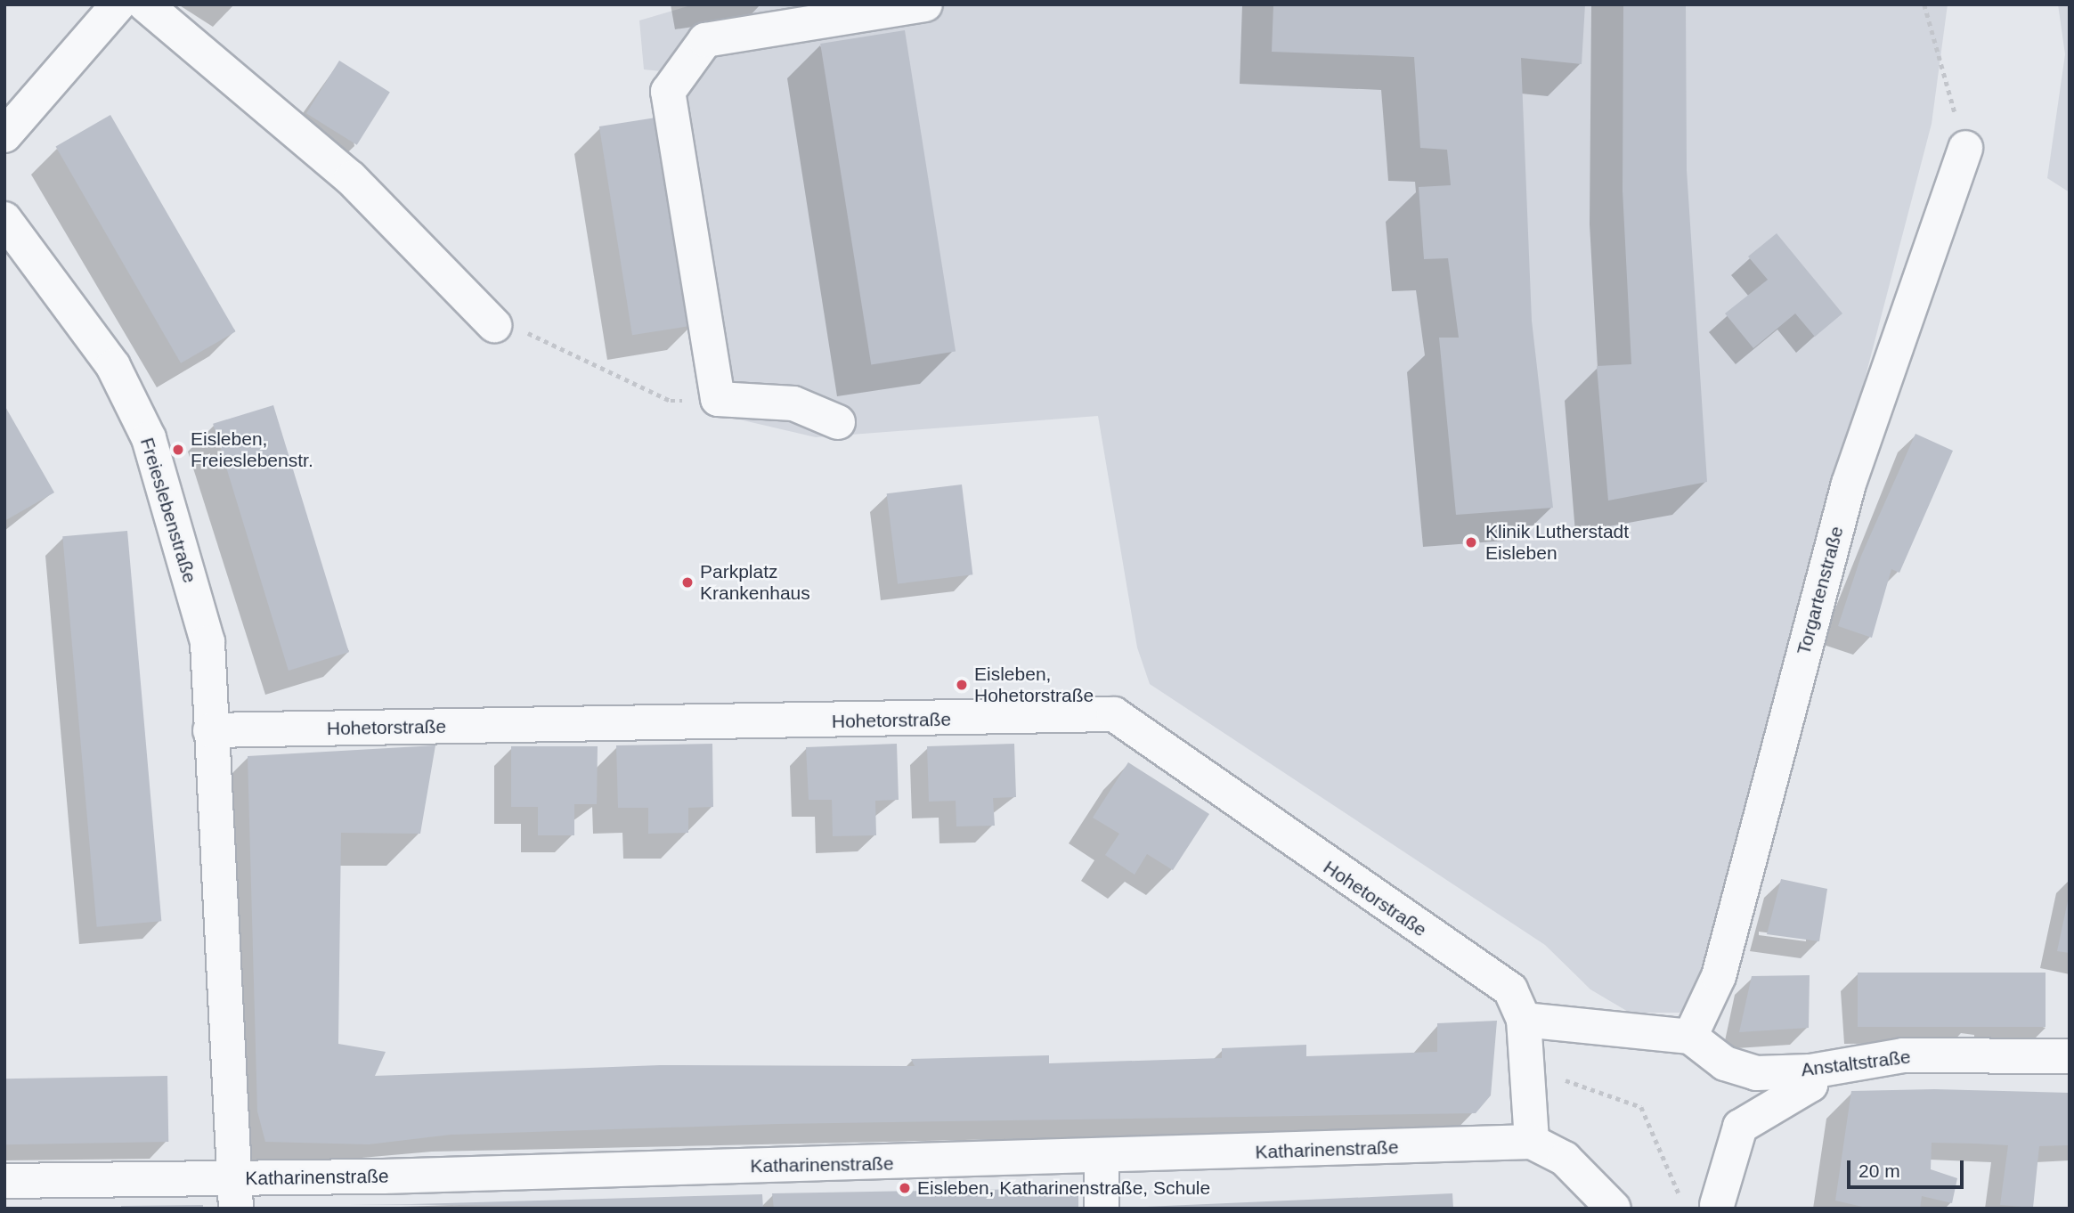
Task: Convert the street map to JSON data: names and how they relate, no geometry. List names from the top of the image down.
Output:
{
  "streets": {
    "street": [
      "Freieslebenstraße",
      "Torgartenstraße",
      "Hohetorstraße",
      "Anstaltstraße",
      "Katharinenstraße"
    ]
  },
  "crossings": [
    ["Freieslebenstraße", "Hohetorstraße"],
    ["Freieslebenstraße", "Katharinenstraße"],
    ["Torgartenstraße", "Anstaltstraße"]
  ],
  "places": [
    "Eisleben, Freieslebenstr.",
    "Klinik Lutherstadt Eisleben",
    "Parkplatz Krankenhaus",
    "Eisleben, Hohetorstraße",
    "Eisleben, Katharinenstraße, Schule"
  ],
  "scale_bar": "20 m"
}
